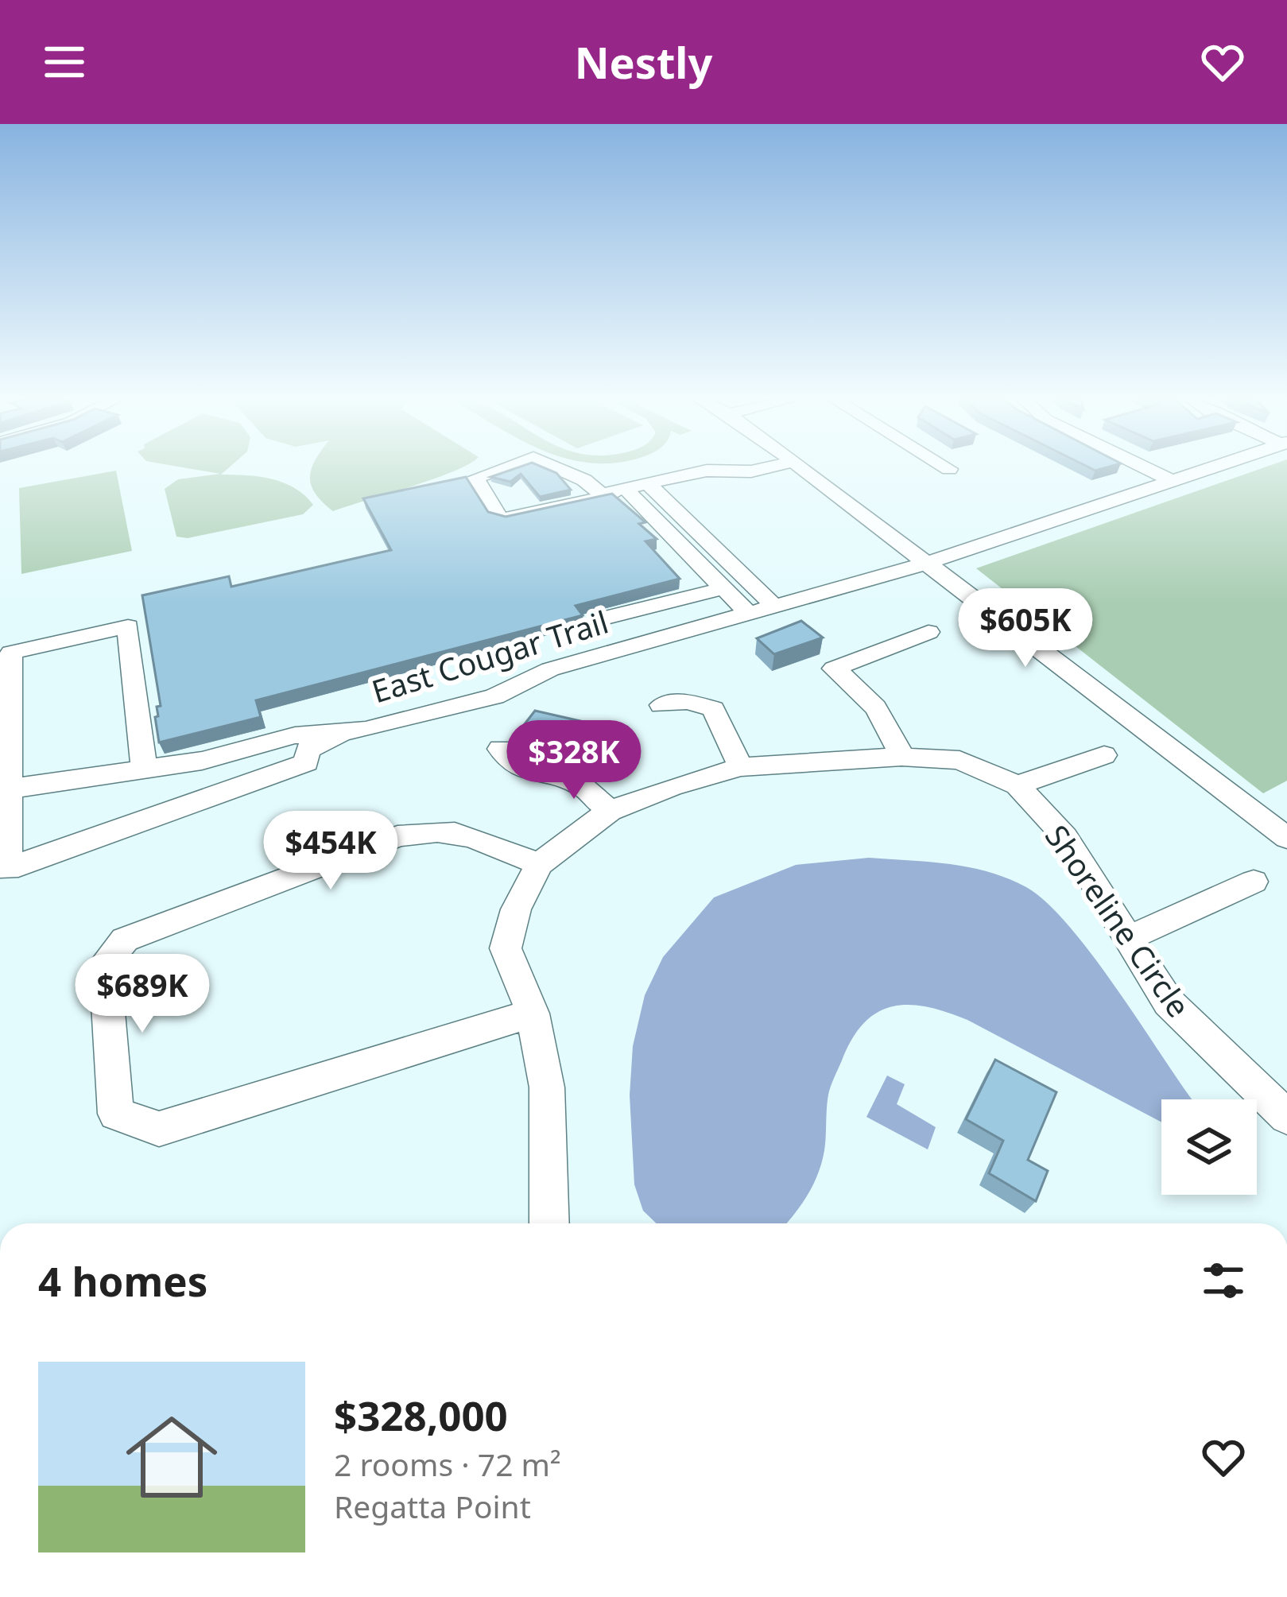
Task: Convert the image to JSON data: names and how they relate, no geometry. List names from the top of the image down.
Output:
{
  "streets": {
    "street": ["East Cougar Trail", "Shoreline Circle"]
  },
  "page": {
    "header": "Nestly",
    "price": [
      "$605K",
      "$328K",
      "$454K",
      "$689K"
    ],
    "heading": "4 homes",
    "list": [
      {
        "name": "$328,000",
        "note": "2 rooms · 72 m² · Regatta Point"
      }
    ]
  }
}
